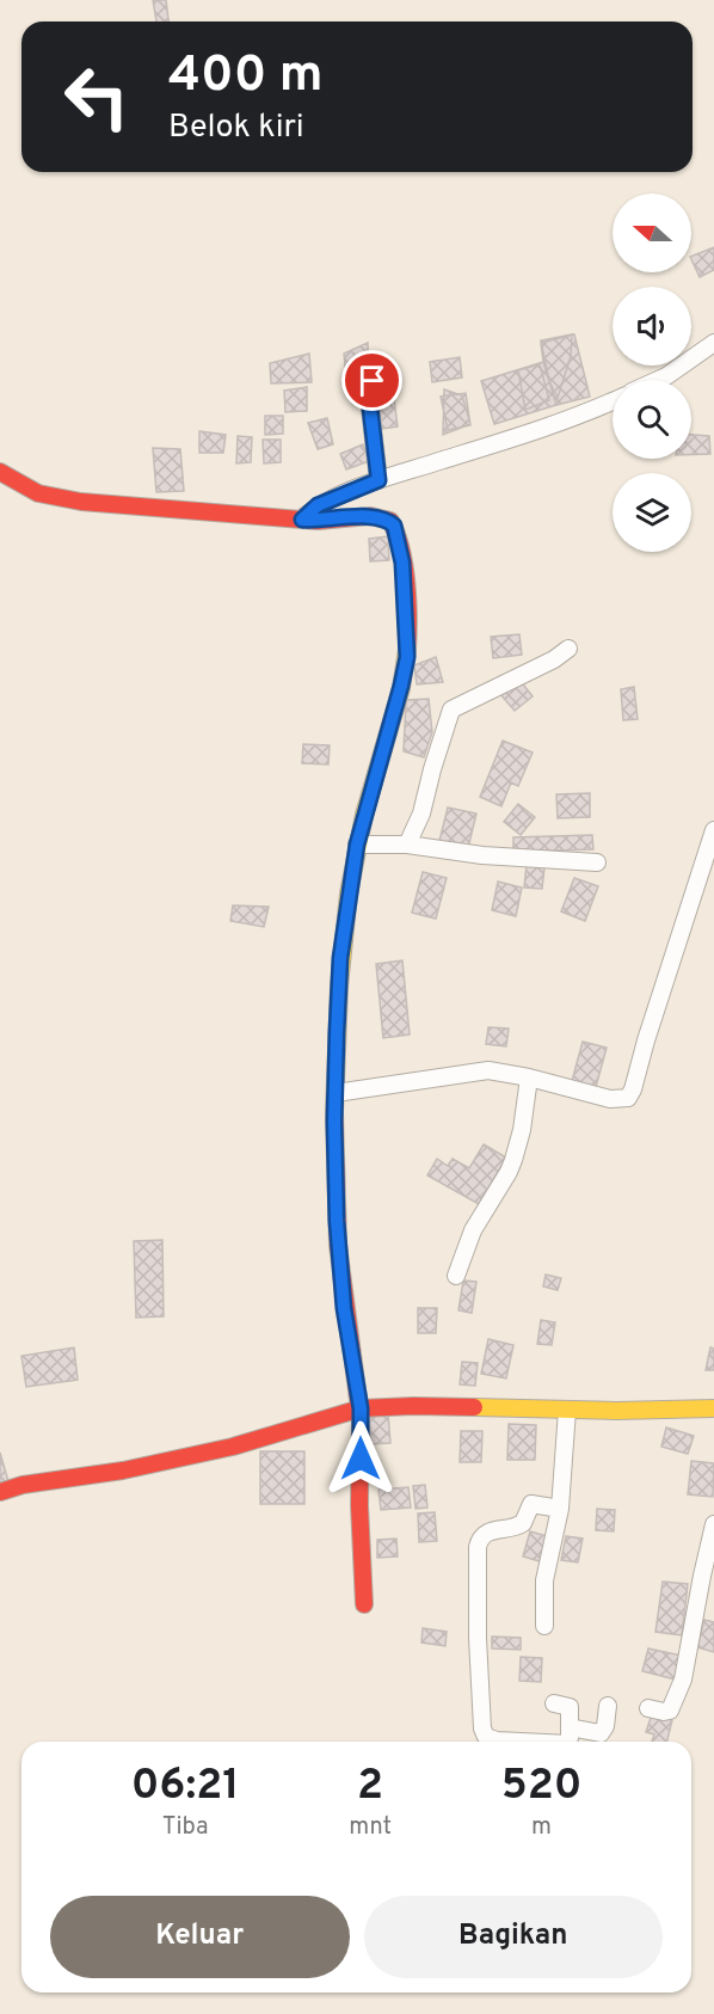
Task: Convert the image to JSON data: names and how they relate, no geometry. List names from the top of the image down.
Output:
{
  "north": "left",
  "page": {
    "turn": ["400 m", "Belok kiri"],
    "eta": [
      "06:21",
      "Tiba",
      "2",
      "mnt",
      "520",
      "m"
    ],
    "buttons": ["Keluar", "Bagikan"]
  }
}
